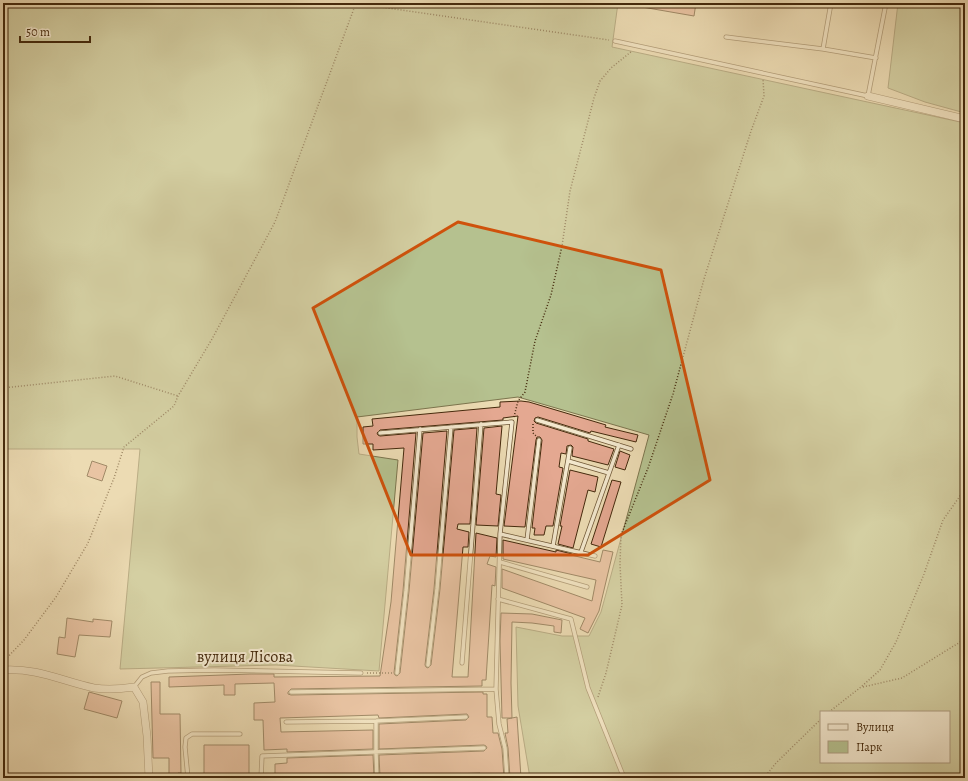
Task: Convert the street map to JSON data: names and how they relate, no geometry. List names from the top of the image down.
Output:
{
  "streets": {
    "lane": ["вулиця Лісова"]
  },
  "legend": ["Вулиця", "Парк"],
  "scale_bar": "50 m"
}
